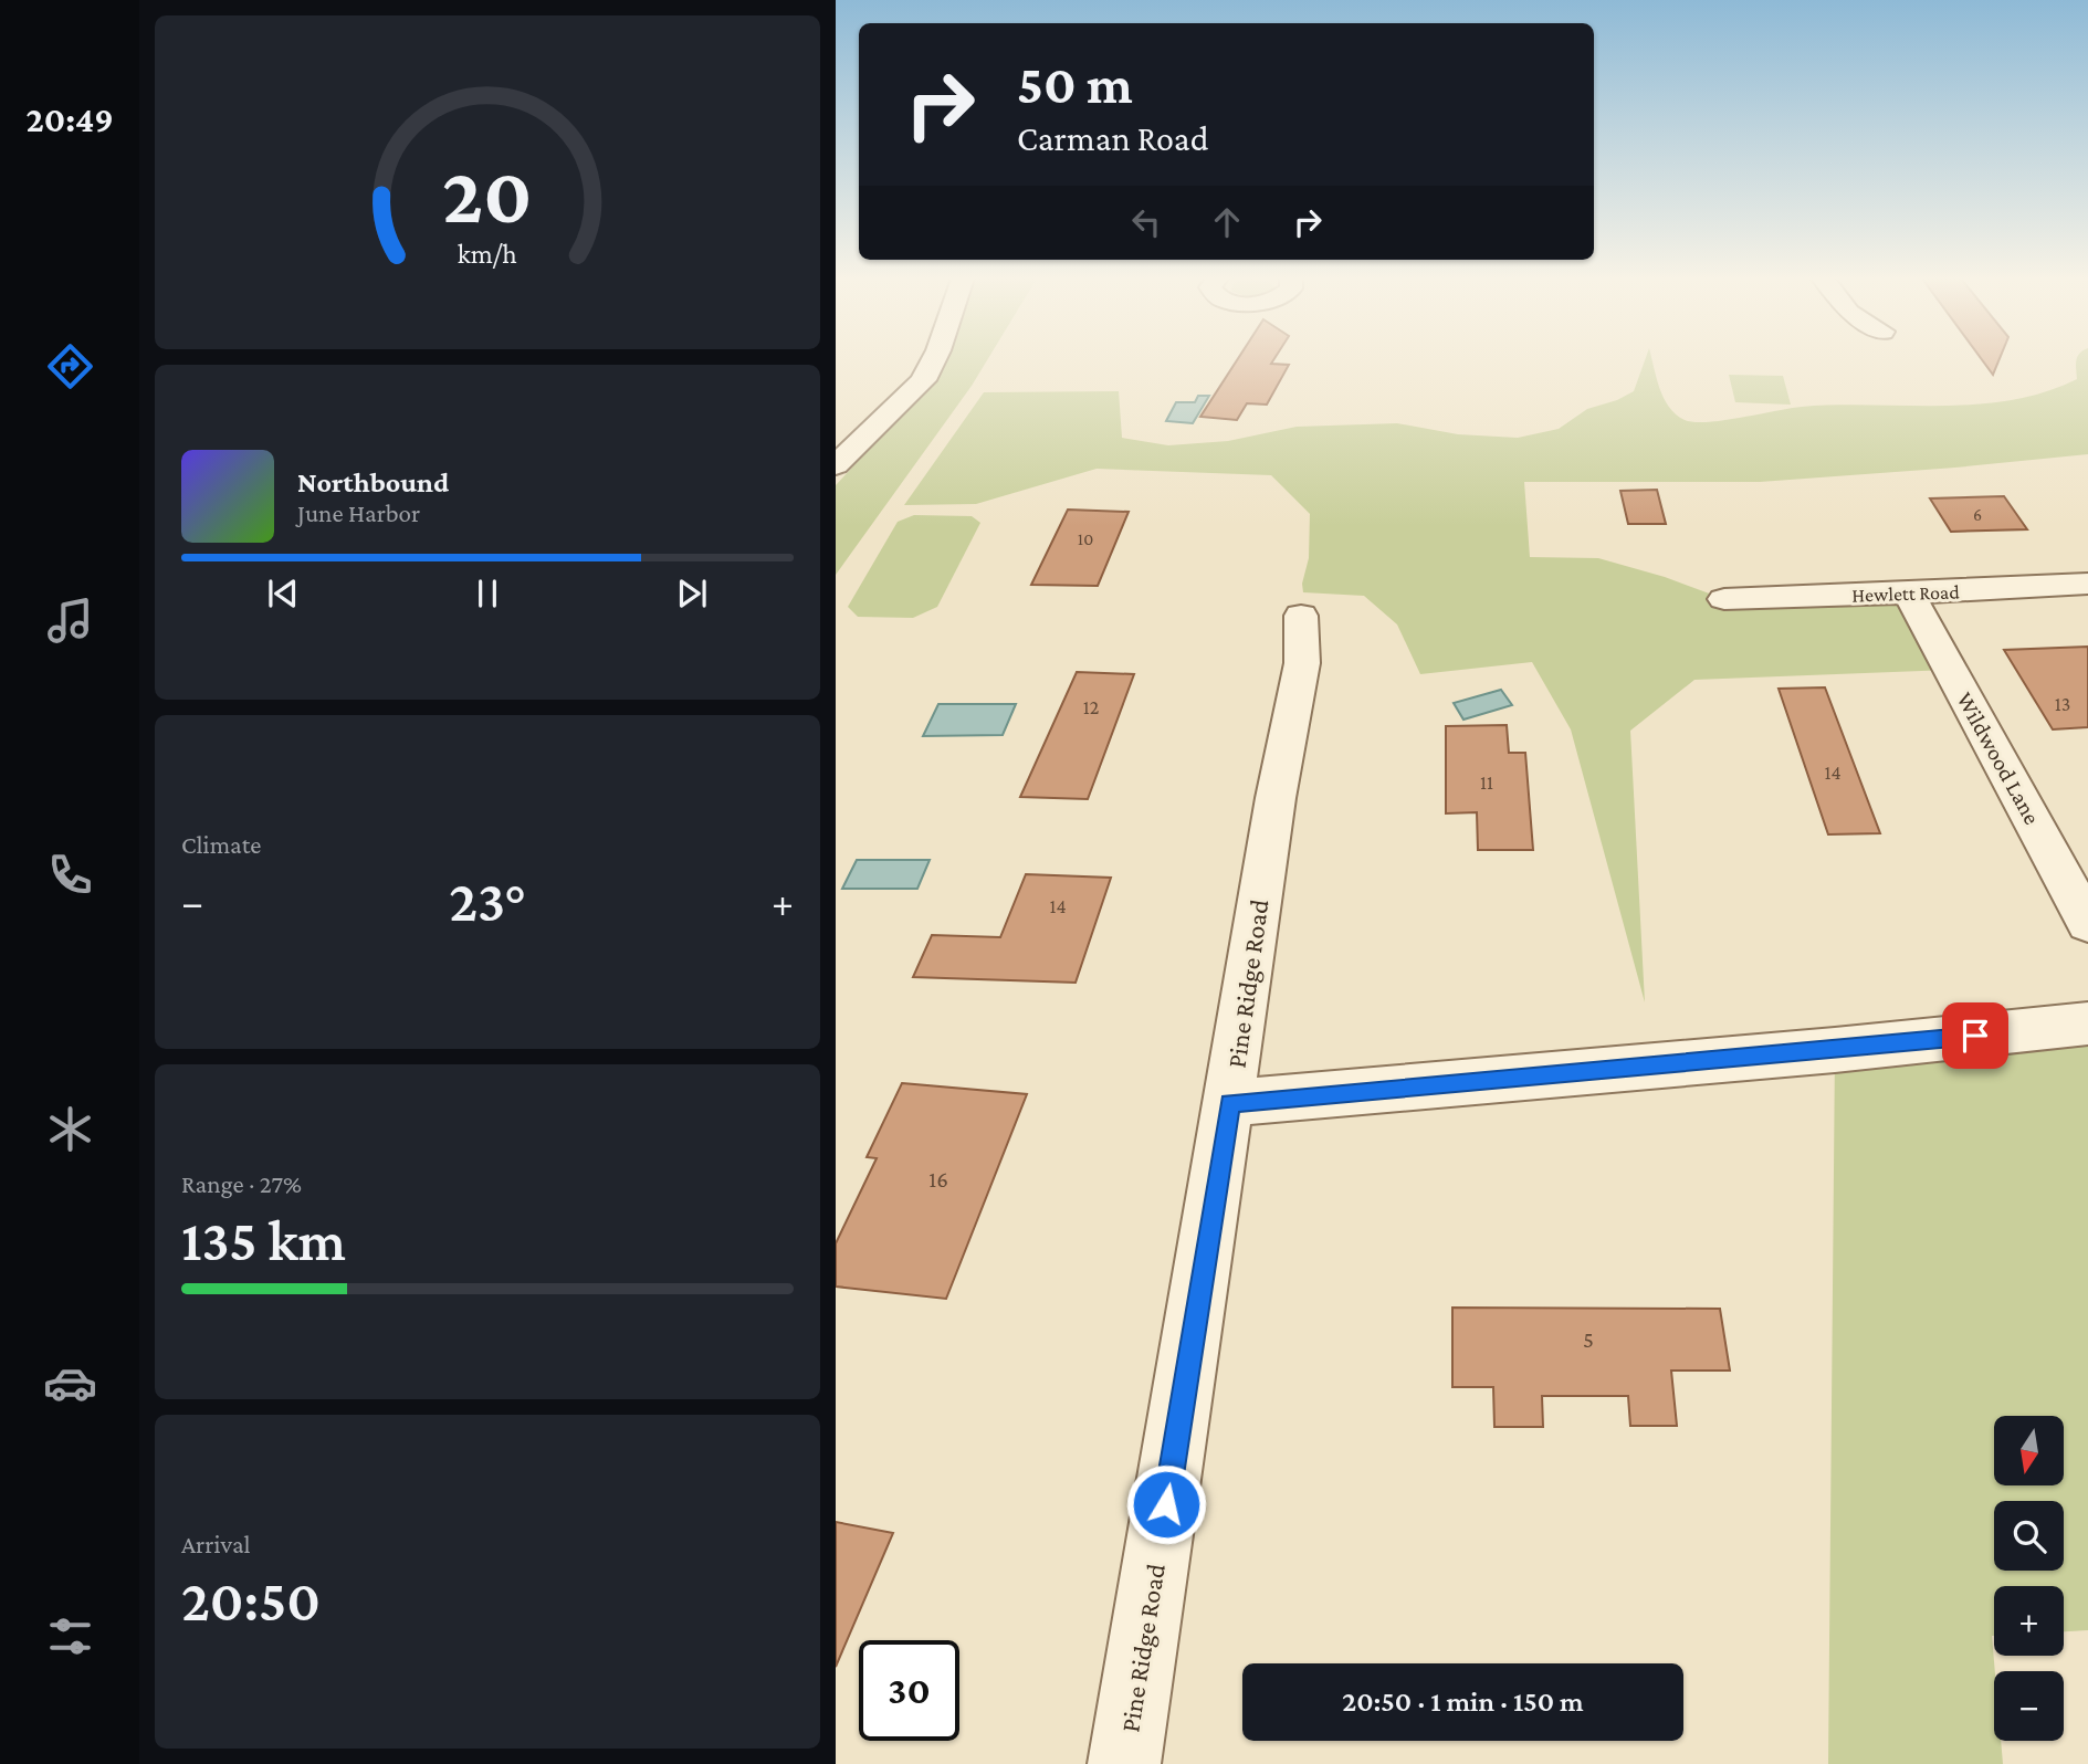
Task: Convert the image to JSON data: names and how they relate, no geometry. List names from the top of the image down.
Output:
{
  "streets": {
    "street": ["Hewlett Road", "Wildwood Lane", "Pine Ridge Road"]
  },
  "crossings": [
    ["Hewlett Road", "Wildwood Lane"]
  ],
  "house_numbers": [
    "6",
    "10",
    "13",
    "12",
    "14",
    "11",
    "14",
    "16",
    "5"
  ],
  "north": "bottom",
  "page": {
    "tabs": "20:49",
    "turn": ["50 m", "Carman Road"],
    "song": ["Northbound", "June Harbor"],
    "tile": [
      "Climate",
      ["Range · 27%", "135 km"],
      ["Arrival", "20:50"]
    ],
    "heat": ["−", "23°", "+"],
    "map_buttons": ["+", "−"],
    "limit": "30",
    "trip": "20:50 · 1 min · 150 m",
    "gauge": ["20", "km/h"]
  }
}
